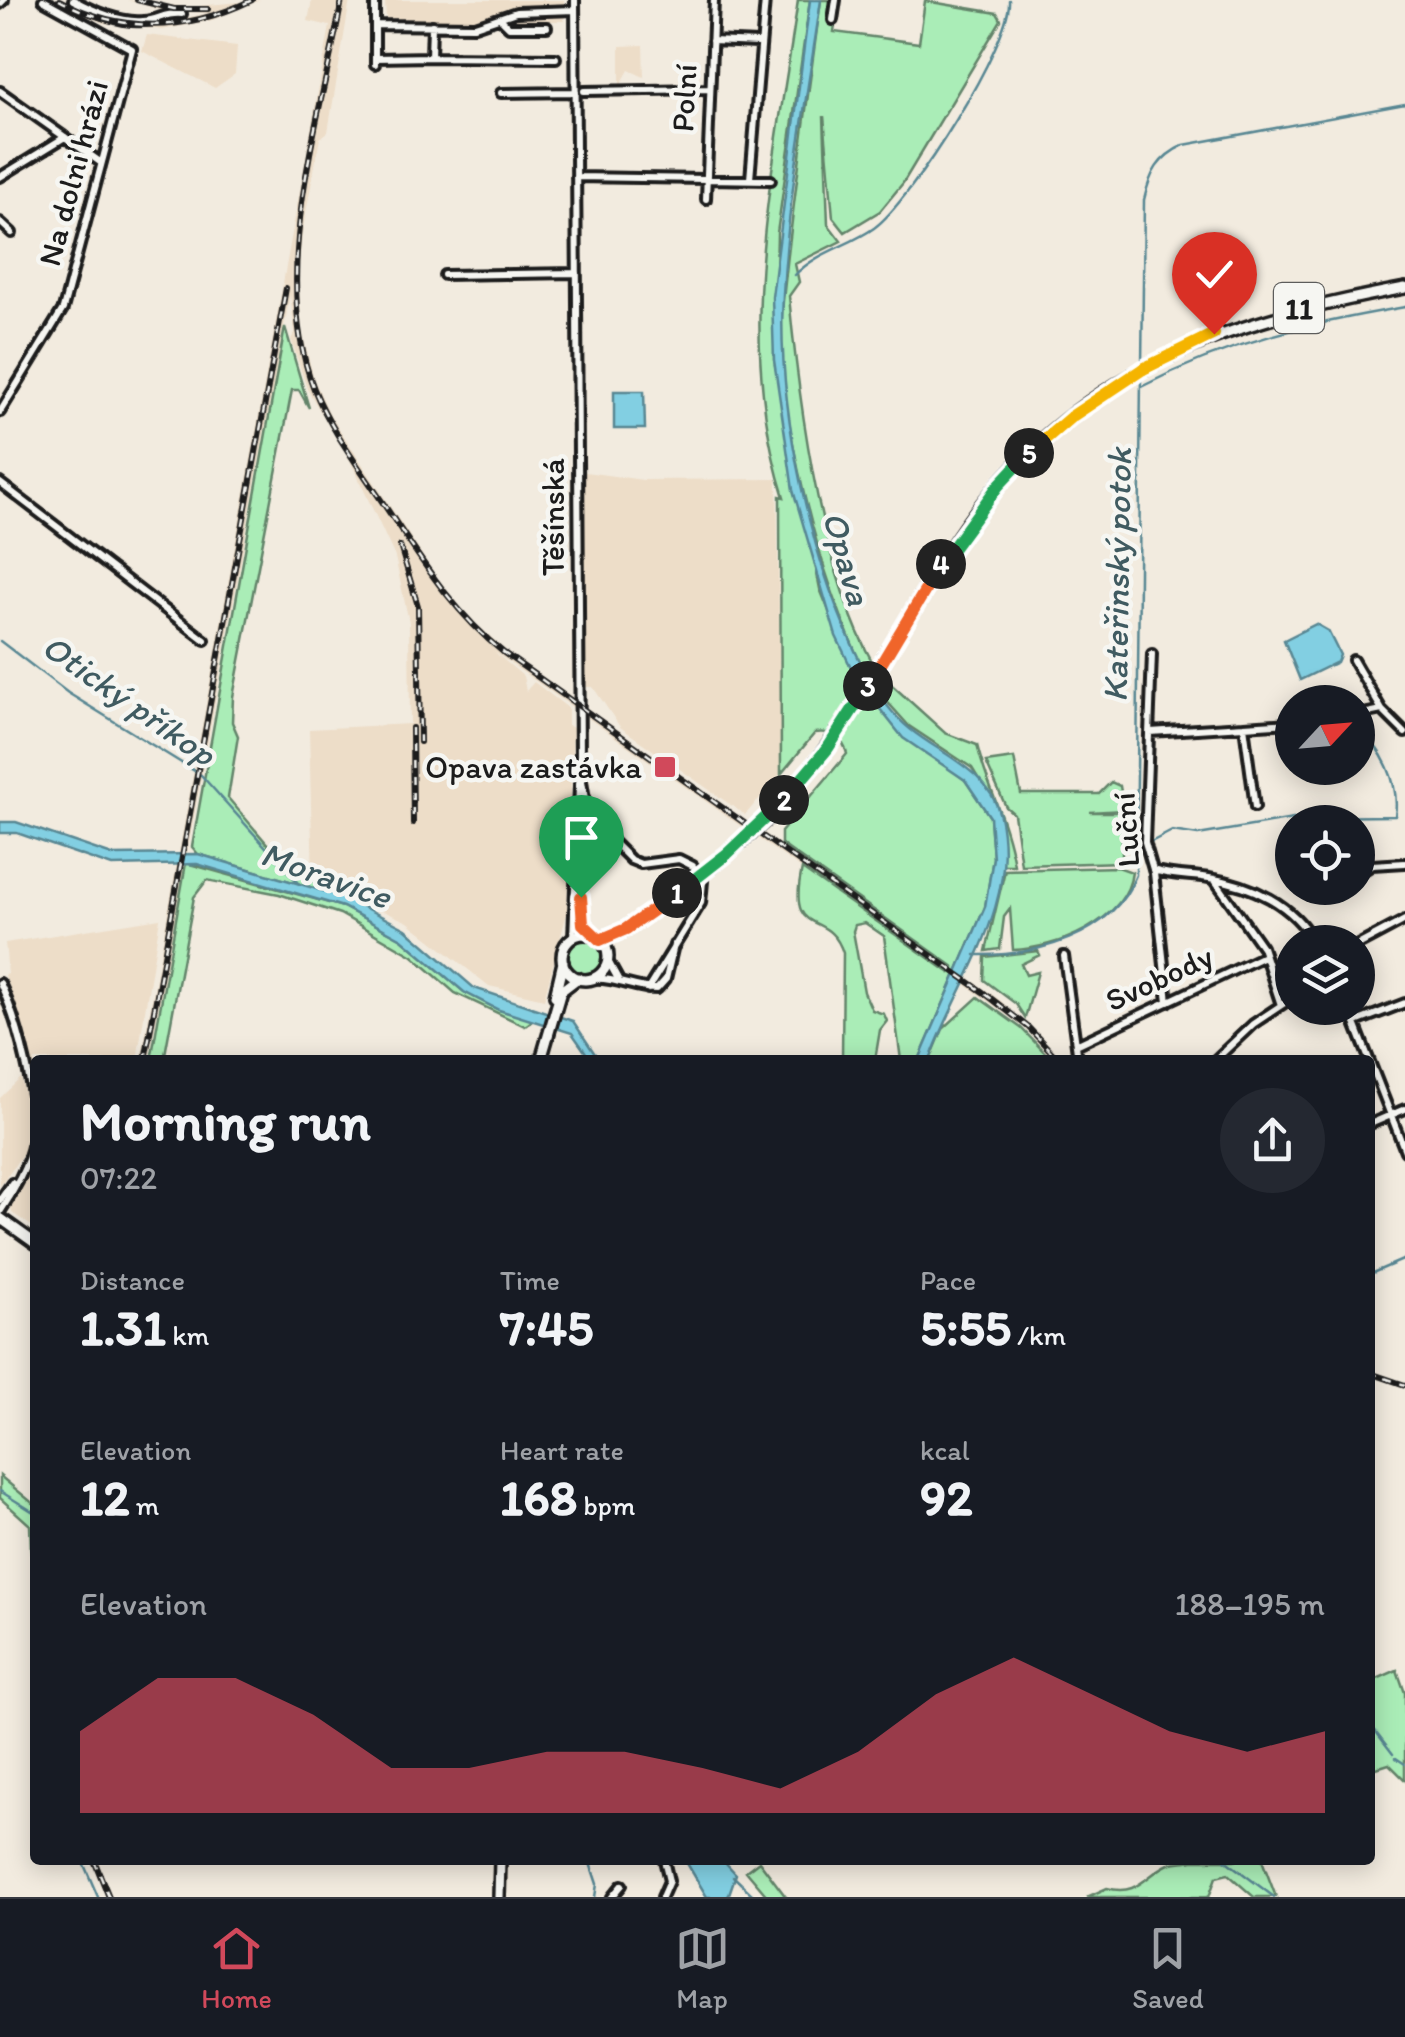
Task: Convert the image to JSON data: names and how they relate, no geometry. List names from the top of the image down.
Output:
{
  "streets": {
    "main road": ["11", "Těšínská"],
    "street": [
      "Polní",
      "Na dolni hrázi",
      "Luční",
      "Svobody"
    ]
  },
  "crossings": [
    ["11", "Těšínská"],
    ["Luční", "Svobody"]
  ],
  "water": [
    "Opava",
    "Kateřinský potok",
    "Otický příkop",
    "Moravice"
  ],
  "places": {
    "transit": ["Opava zastávka"]
  },
  "north": "top right",
  "page": {
    "pins": [
      "5",
      "4",
      "3",
      "2",
      "1"
    ],
    "heading": ["Morning run", "07:22"],
    "stats": [
      ["Distance", "1.31 km"],
      ["Time", "7:45"],
      ["Pace", "5:55 /km"],
      ["Elevation", "12 m"],
      ["Heart rate", "168 bpm"],
      ["kcal", "92"]
    ],
    "chart": ["Elevation", "188–195 m"],
    "tabs": ["Home", "Map", "Saved"]
  }
}
